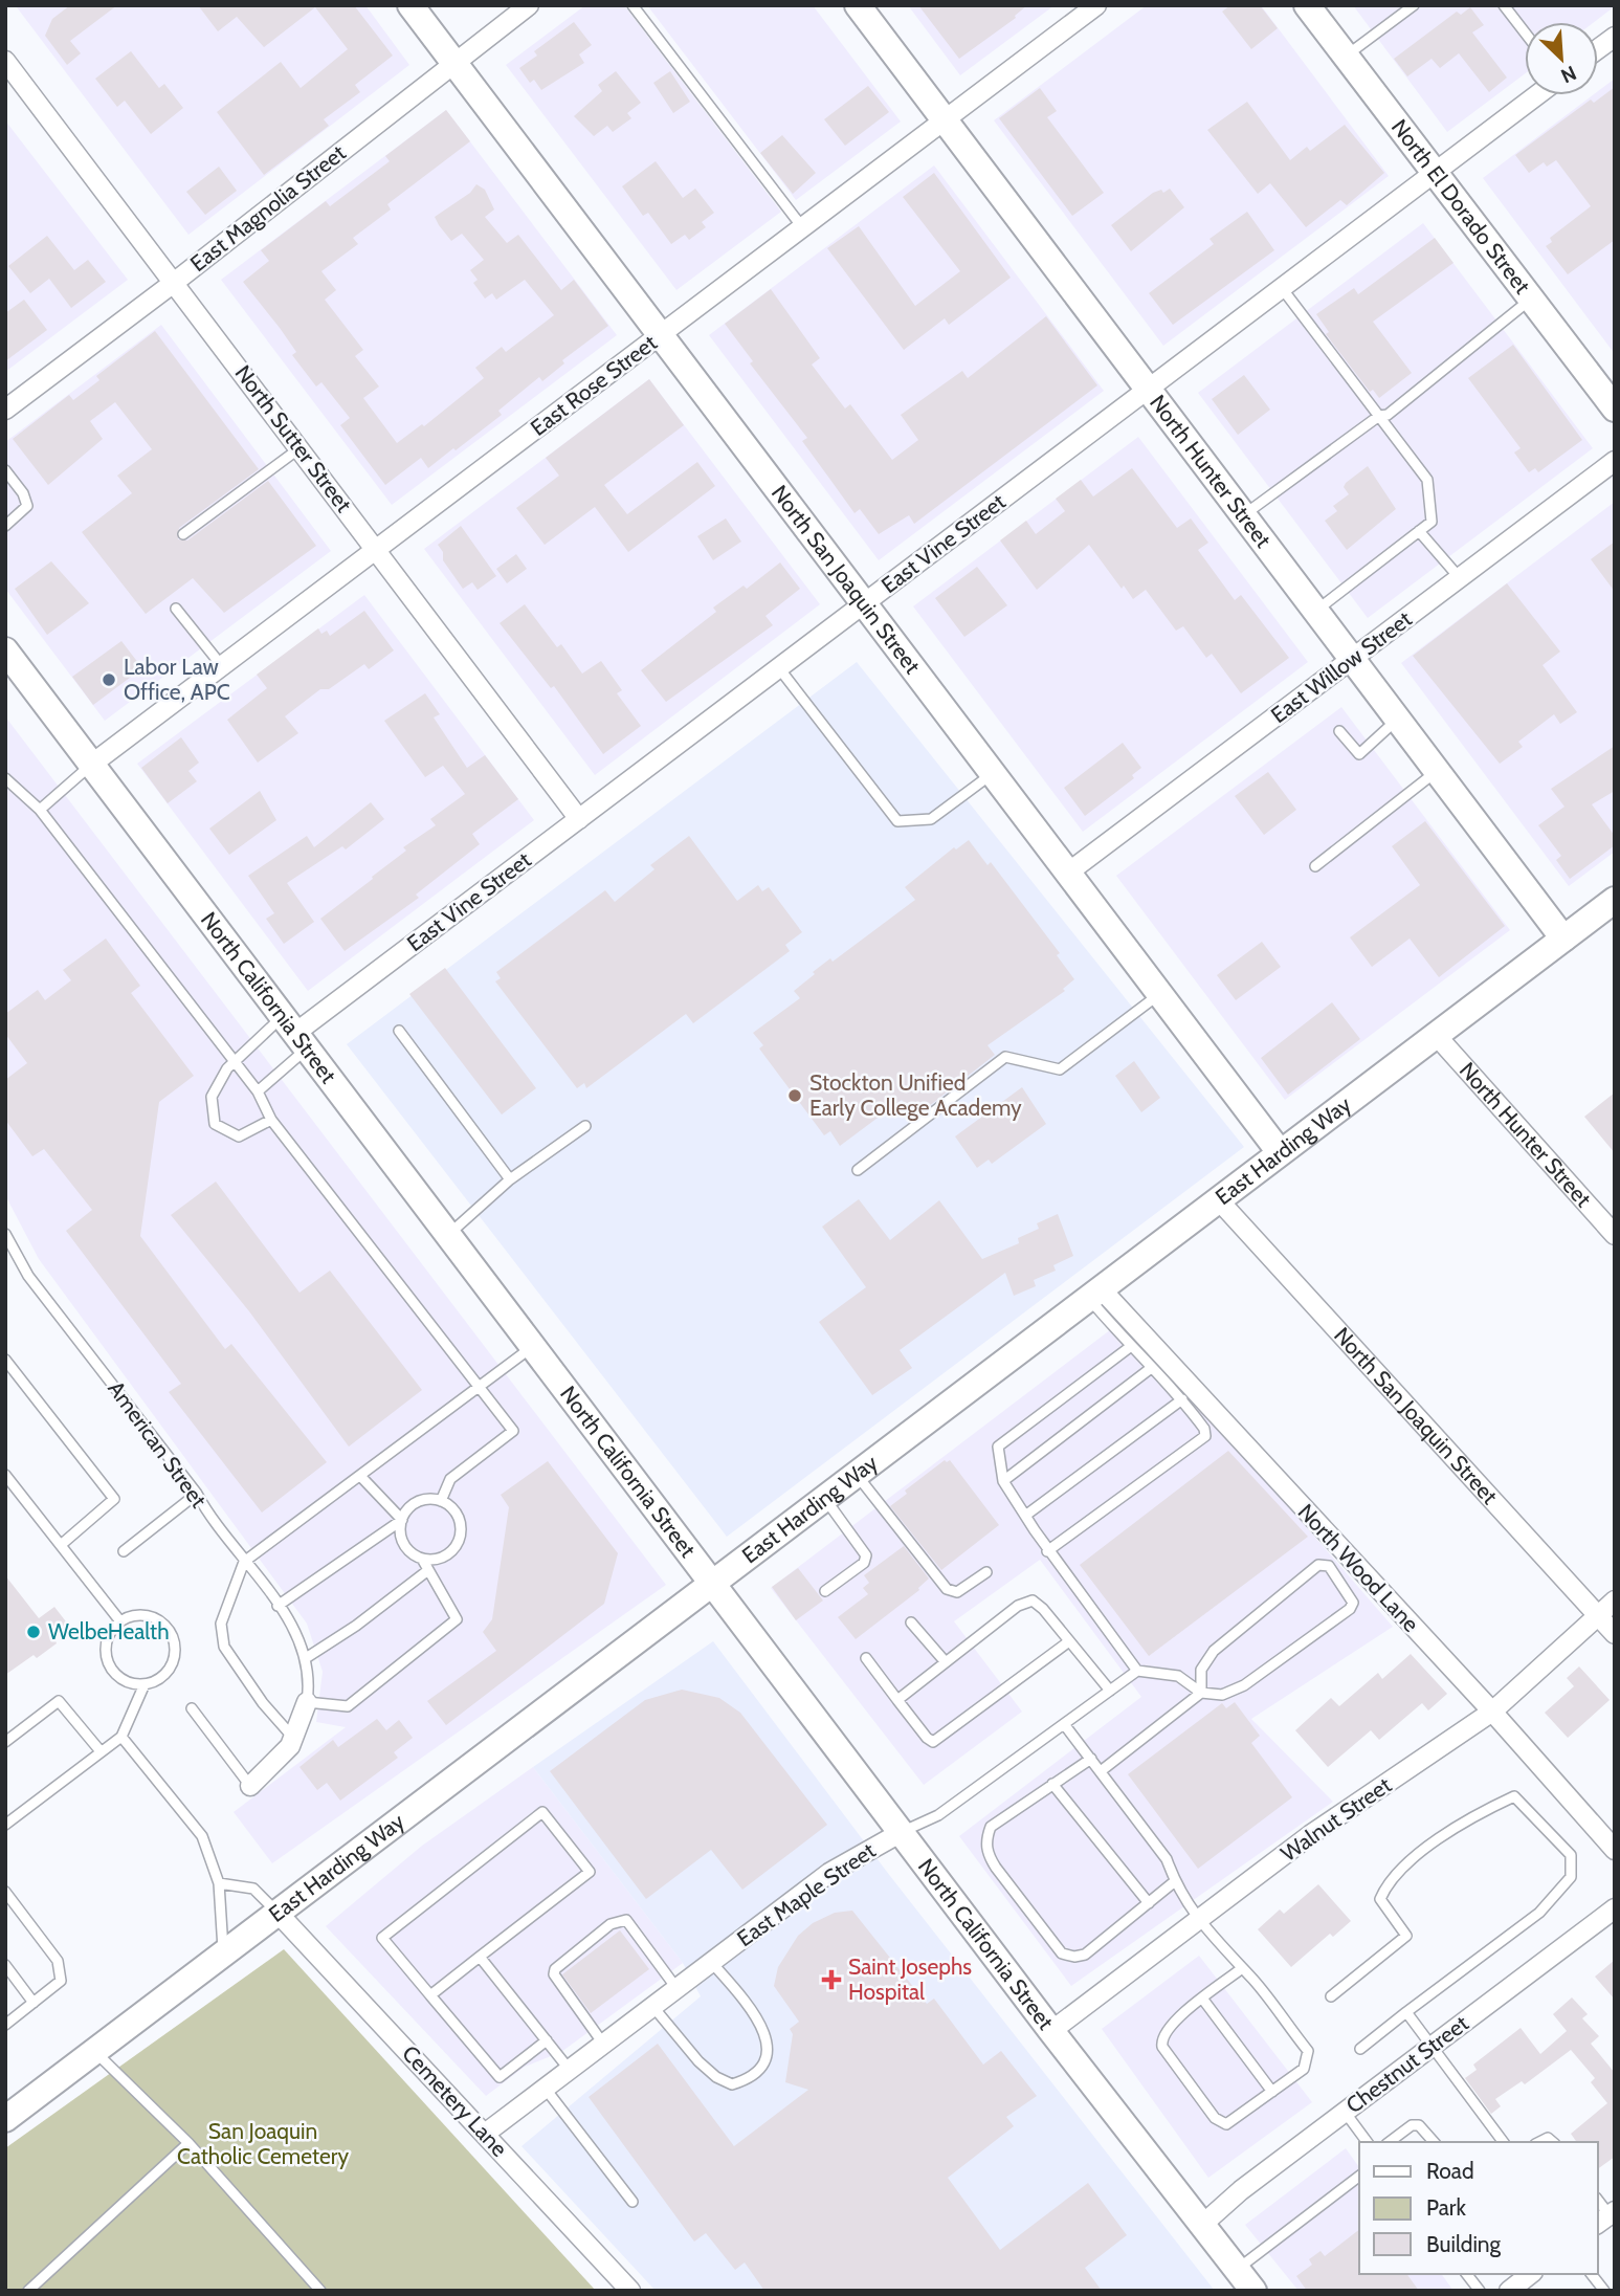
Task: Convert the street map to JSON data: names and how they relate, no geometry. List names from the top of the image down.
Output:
{
  "streets": {
    "street": [
      "North El Dorado Street",
      "East Magnolia Street",
      "East Rose Street",
      "North Sutter Street",
      "North Hunter Street",
      "East Vine Street",
      "North San Joaquin Street",
      "East Willow Street",
      "North California Street",
      "East Harding Way",
      "North Wood Lane",
      "Walnut Street",
      "East Maple Street",
      "Chestnut Street",
      "Cemetery Lane"
    ],
    "lane": ["American Street"]
  },
  "crossings": [
    ["North El Dorado Street", "East Vine Street"],
    ["East Magnolia Street", "North Sutter Street"],
    ["East Magnolia Street", "North San Joaquin Street"],
    ["East Rose Street", "North Sutter Street"],
    ["East Rose Street", "North Hunter Street"],
    ["East Rose Street", "North San Joaquin Street"],
    ["East Rose Street", "North California Street"],
    ["North Sutter Street", "East Vine Street"],
    ["North Hunter Street", "East Vine Street"],
    ["North Hunter Street", "East Willow Street"],
    ["North Hunter Street", "East Harding Way"],
    ["East Vine Street", "North San Joaquin Street"],
    ["East Vine Street", "North California Street"],
    ["North San Joaquin Street", "East Willow Street"],
    ["North San Joaquin Street", "East Harding Way"],
    ["North San Joaquin Street", "Walnut Street"],
    ["North California Street", "East Harding Way"],
    ["North California Street", "Walnut Street"],
    ["North California Street", "East Maple Street"],
    ["North California Street", "Chestnut Street"],
    ["East Harding Way", "North Wood Lane"],
    ["East Harding Way", "Cemetery Lane"],
    ["North Wood Lane", "Walnut Street"],
    ["East Maple Street", "Cemetery Lane"]
  ],
  "parks": ["San Joaquin Catholic Cemetery"],
  "places": {
    "other": ["Labor Law Office, APC", "Stockton Unified Early College Academy", "WelbeHealth"],
    "health": ["Saint Josephs Hospital"]
  },
  "legend": ["Road", "Park", "Building"],
  "north": "bottom right"
}
